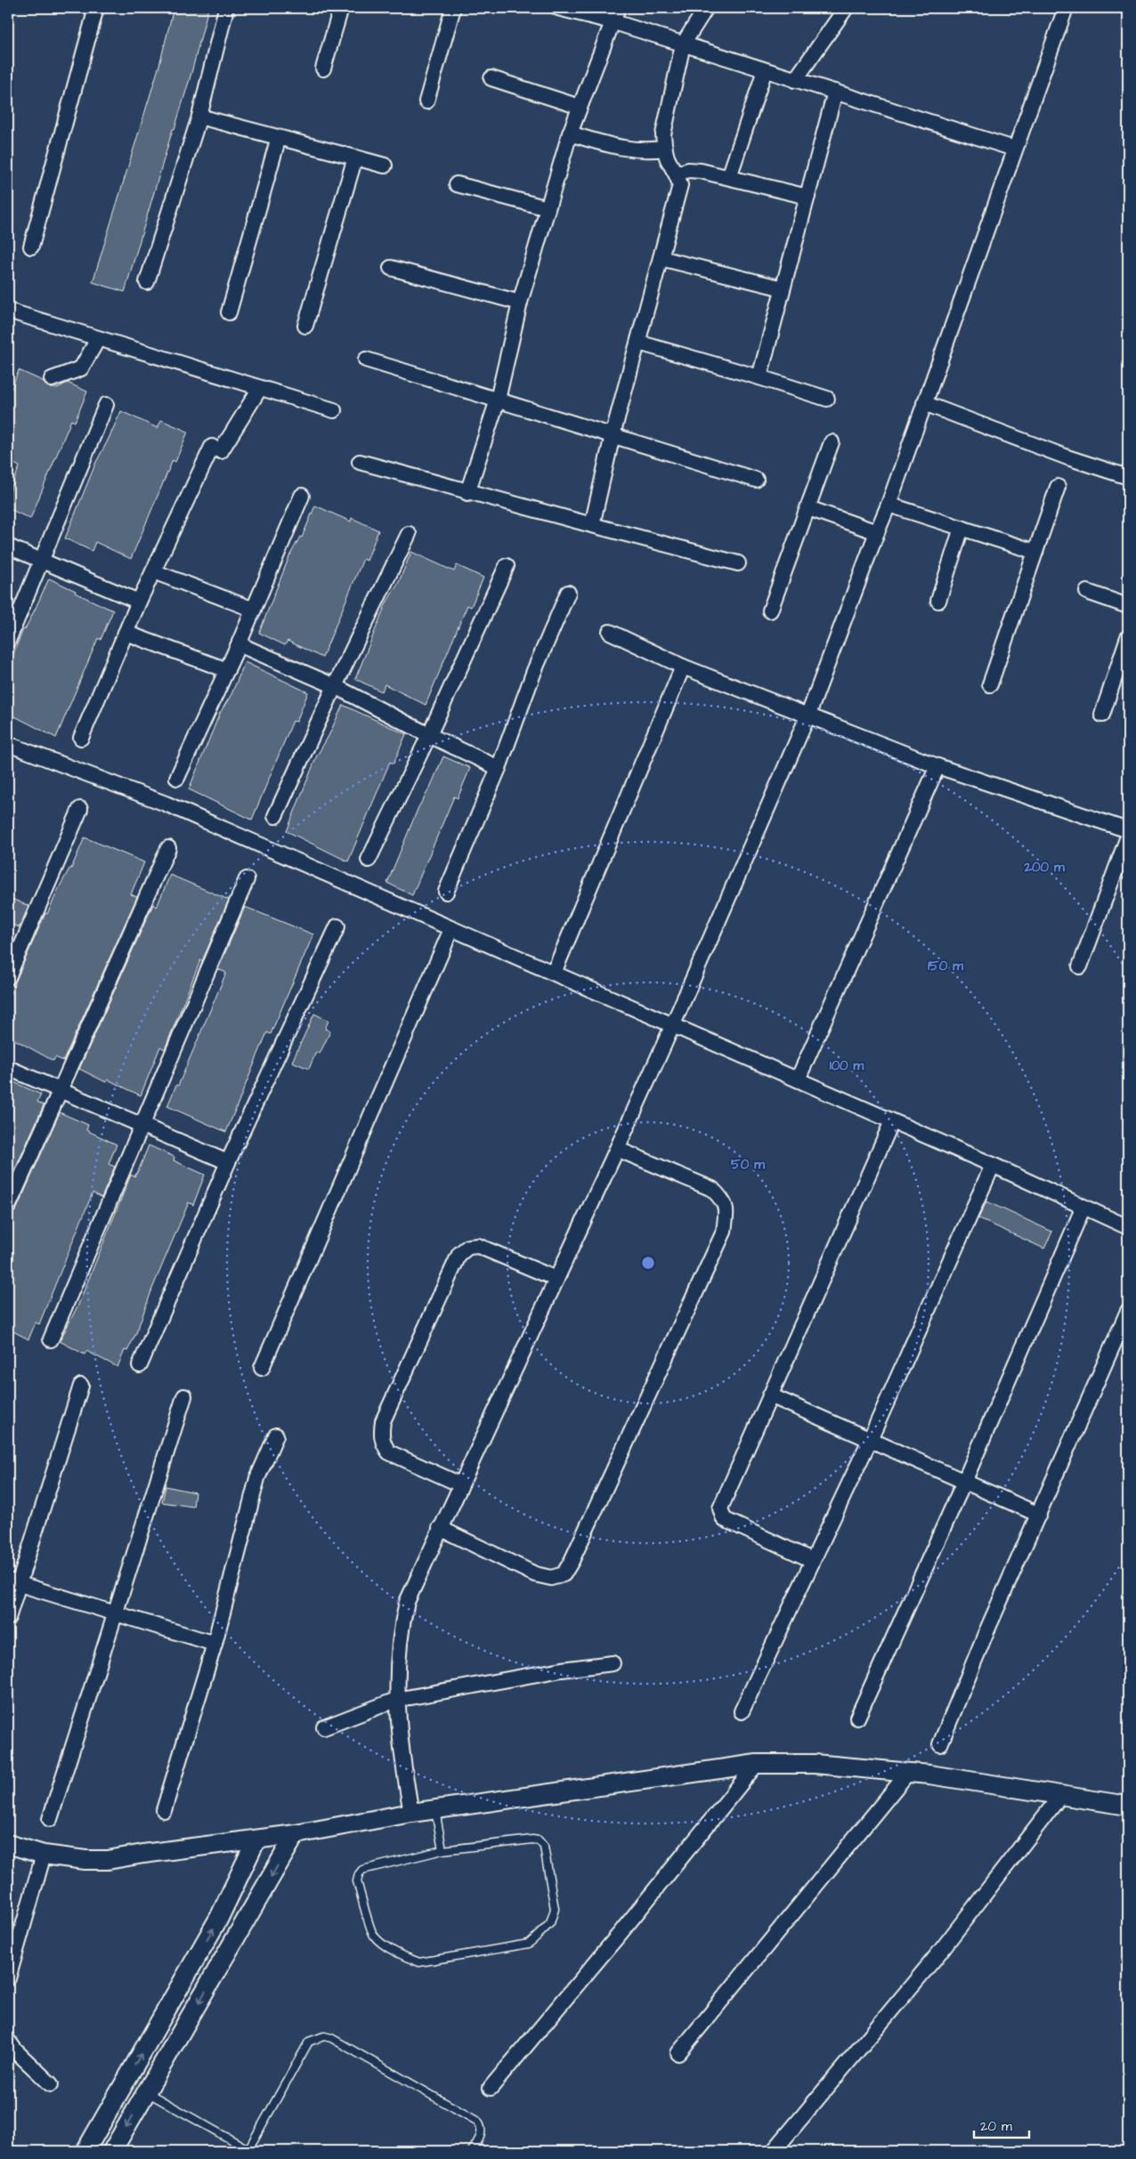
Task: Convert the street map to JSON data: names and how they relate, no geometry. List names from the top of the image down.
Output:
{
  "scale_bar": "20 m",
  "rings": [
    "200 m",
    "150 m",
    "100 m",
    "50 m"
  ]
}
